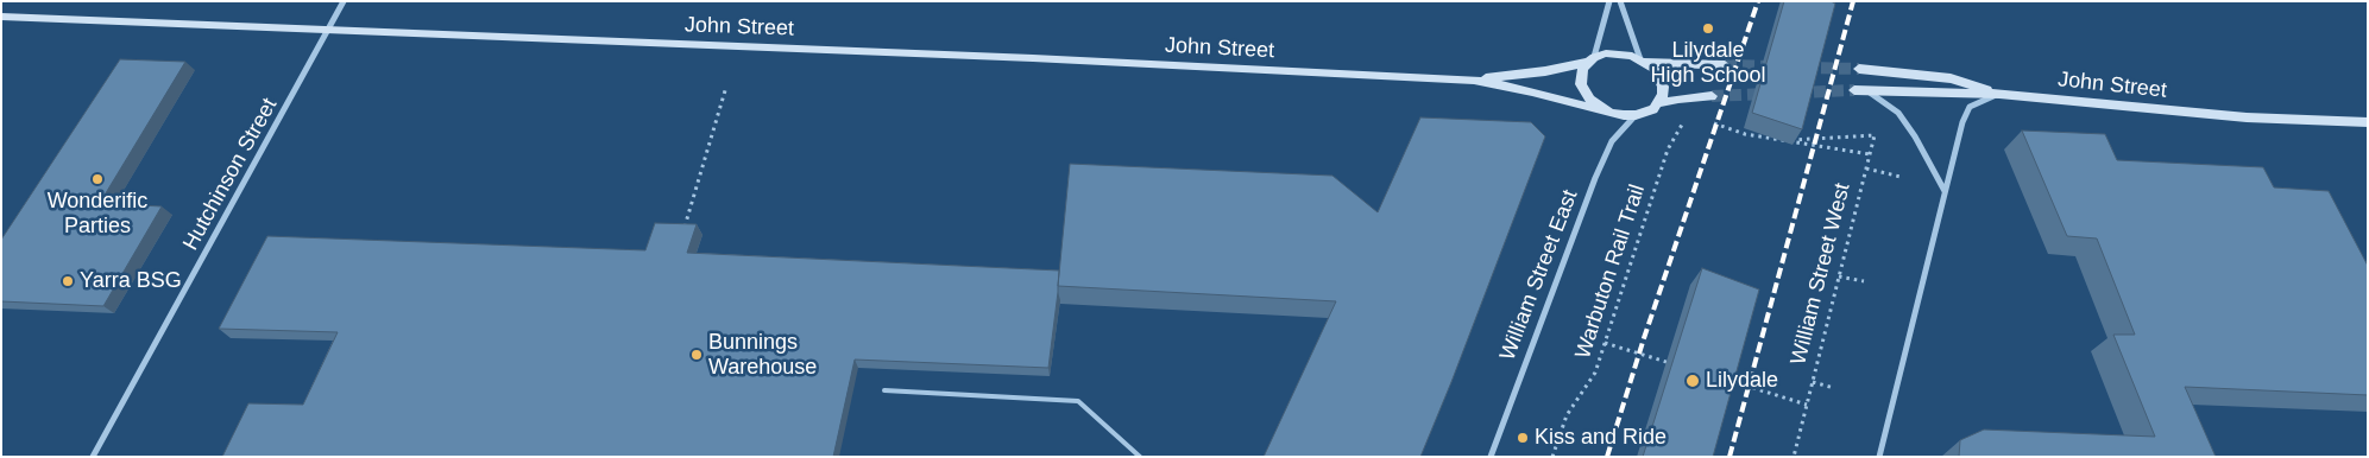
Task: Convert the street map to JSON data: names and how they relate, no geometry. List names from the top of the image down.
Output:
{
  "streets": {
    "main road": ["John Street"],
    "street": ["Hutchinson Street", "William Street East"],
    "path": ["Warbuton Rail Trail", "William Street West"]
  },
  "crossings": [
    ["John Street", "Hutchinson Street"],
    ["John Street", "William Street East"]
  ],
  "places": [
    "Lilydale High School",
    "Wonderific Parties",
    "Yarra BSG",
    "Bunnings Warehouse",
    "Lilydale",
    "Kiss and Ride"
  ]
}
